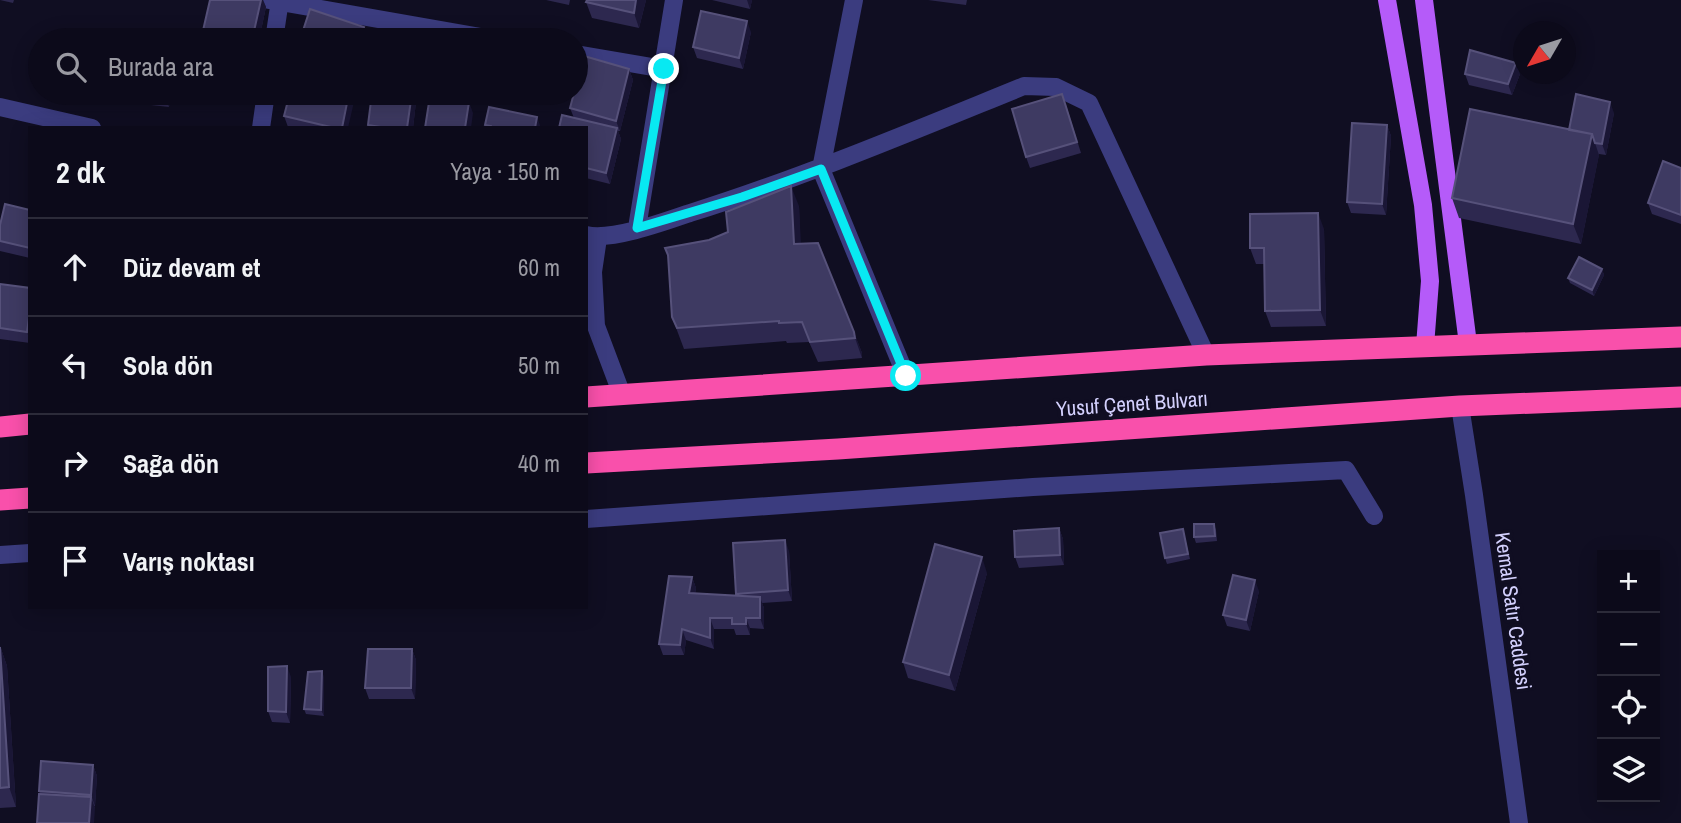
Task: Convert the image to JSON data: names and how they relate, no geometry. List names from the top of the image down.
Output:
{
  "streets": {
    "highway": ["Yusuf Çenet Bulvarı"],
    "street": ["Kemal Satır Caddesi"]
  },
  "crossings": [
    ["Yusuf Çenet Bulvarı", "Kemal Satır Caddesi"]
  ],
  "north": "bottom left",
  "page": {
    "search": "Burada ara",
    "heading": ["2 dk", "Yaya · 150 m"],
    "list": [
      ["Düz devam et", "60 m"],
      ["Sola dön", "50 m"],
      ["Sağa dön", "40 m"],
      "Varış noktası"
    ],
    "map_buttons": ["+", "−"]
  }
}
